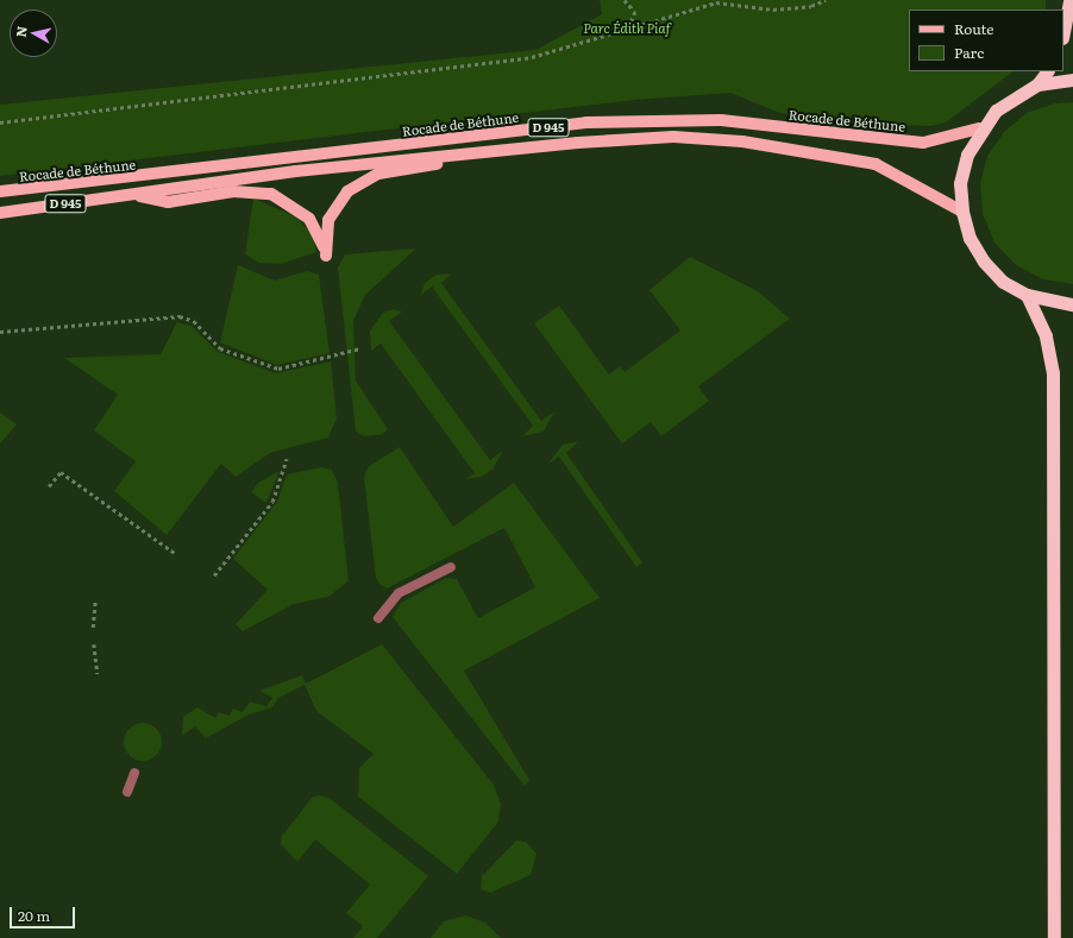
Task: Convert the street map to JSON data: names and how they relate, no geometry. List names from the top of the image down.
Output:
{
  "streets": {
    "main road": ["Rocade de Béthune", "D 945"]
  },
  "parks": ["Parc Édith Piaf"],
  "legend": ["Route", "Parc"],
  "scale_bar": "20 m",
  "north": "left"
}
